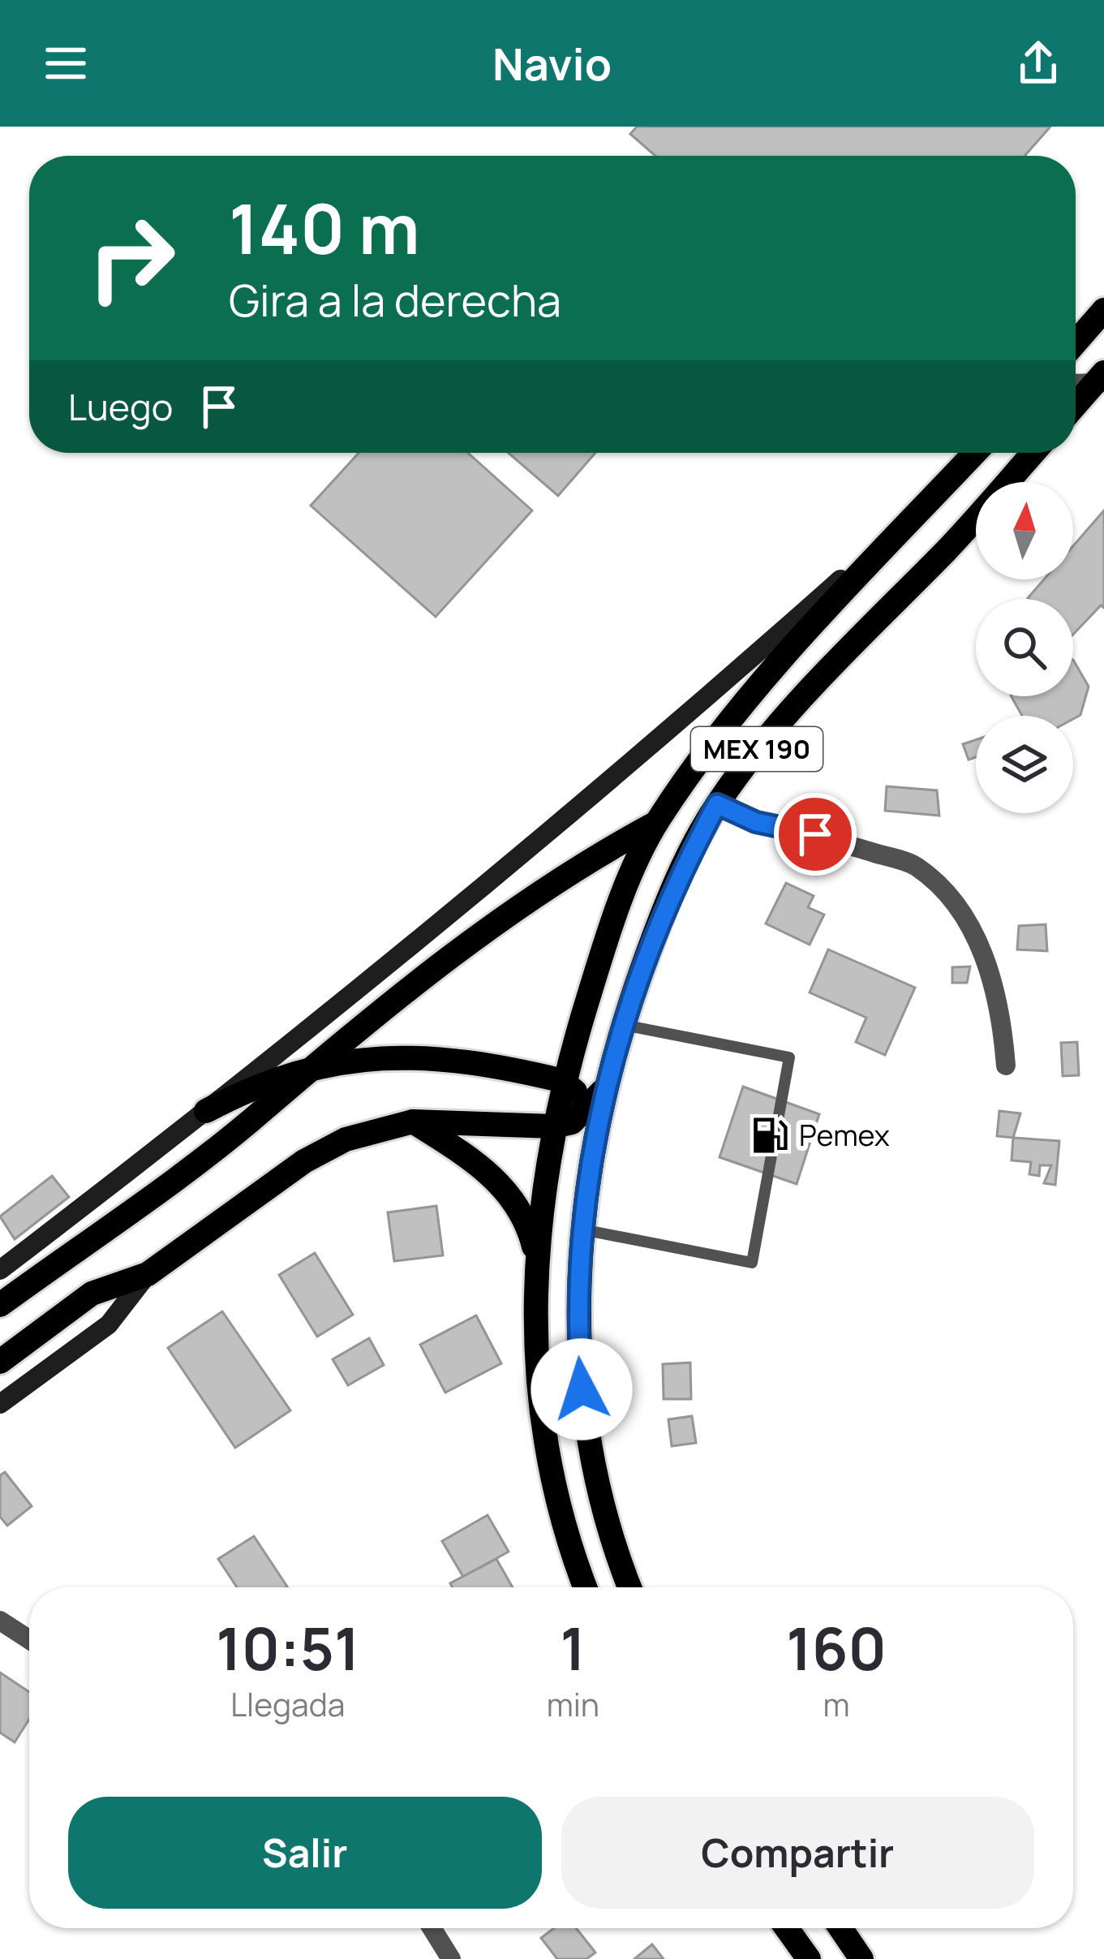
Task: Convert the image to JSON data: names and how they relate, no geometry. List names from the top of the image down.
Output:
{
  "streets": {
    "main road": ["MEX 190"]
  },
  "places": {
    "fuel station": ["Pemex"]
  },
  "north": "top",
  "page": {
    "header": "Navio",
    "turn": ["140 m", "Gira a la derecha"],
    "then": "Luego",
    "eta": [
      "10:51",
      "Llegada",
      "1",
      "min",
      "160",
      "m"
    ],
    "buttons": ["Salir", "Compartir"]
  }
}
